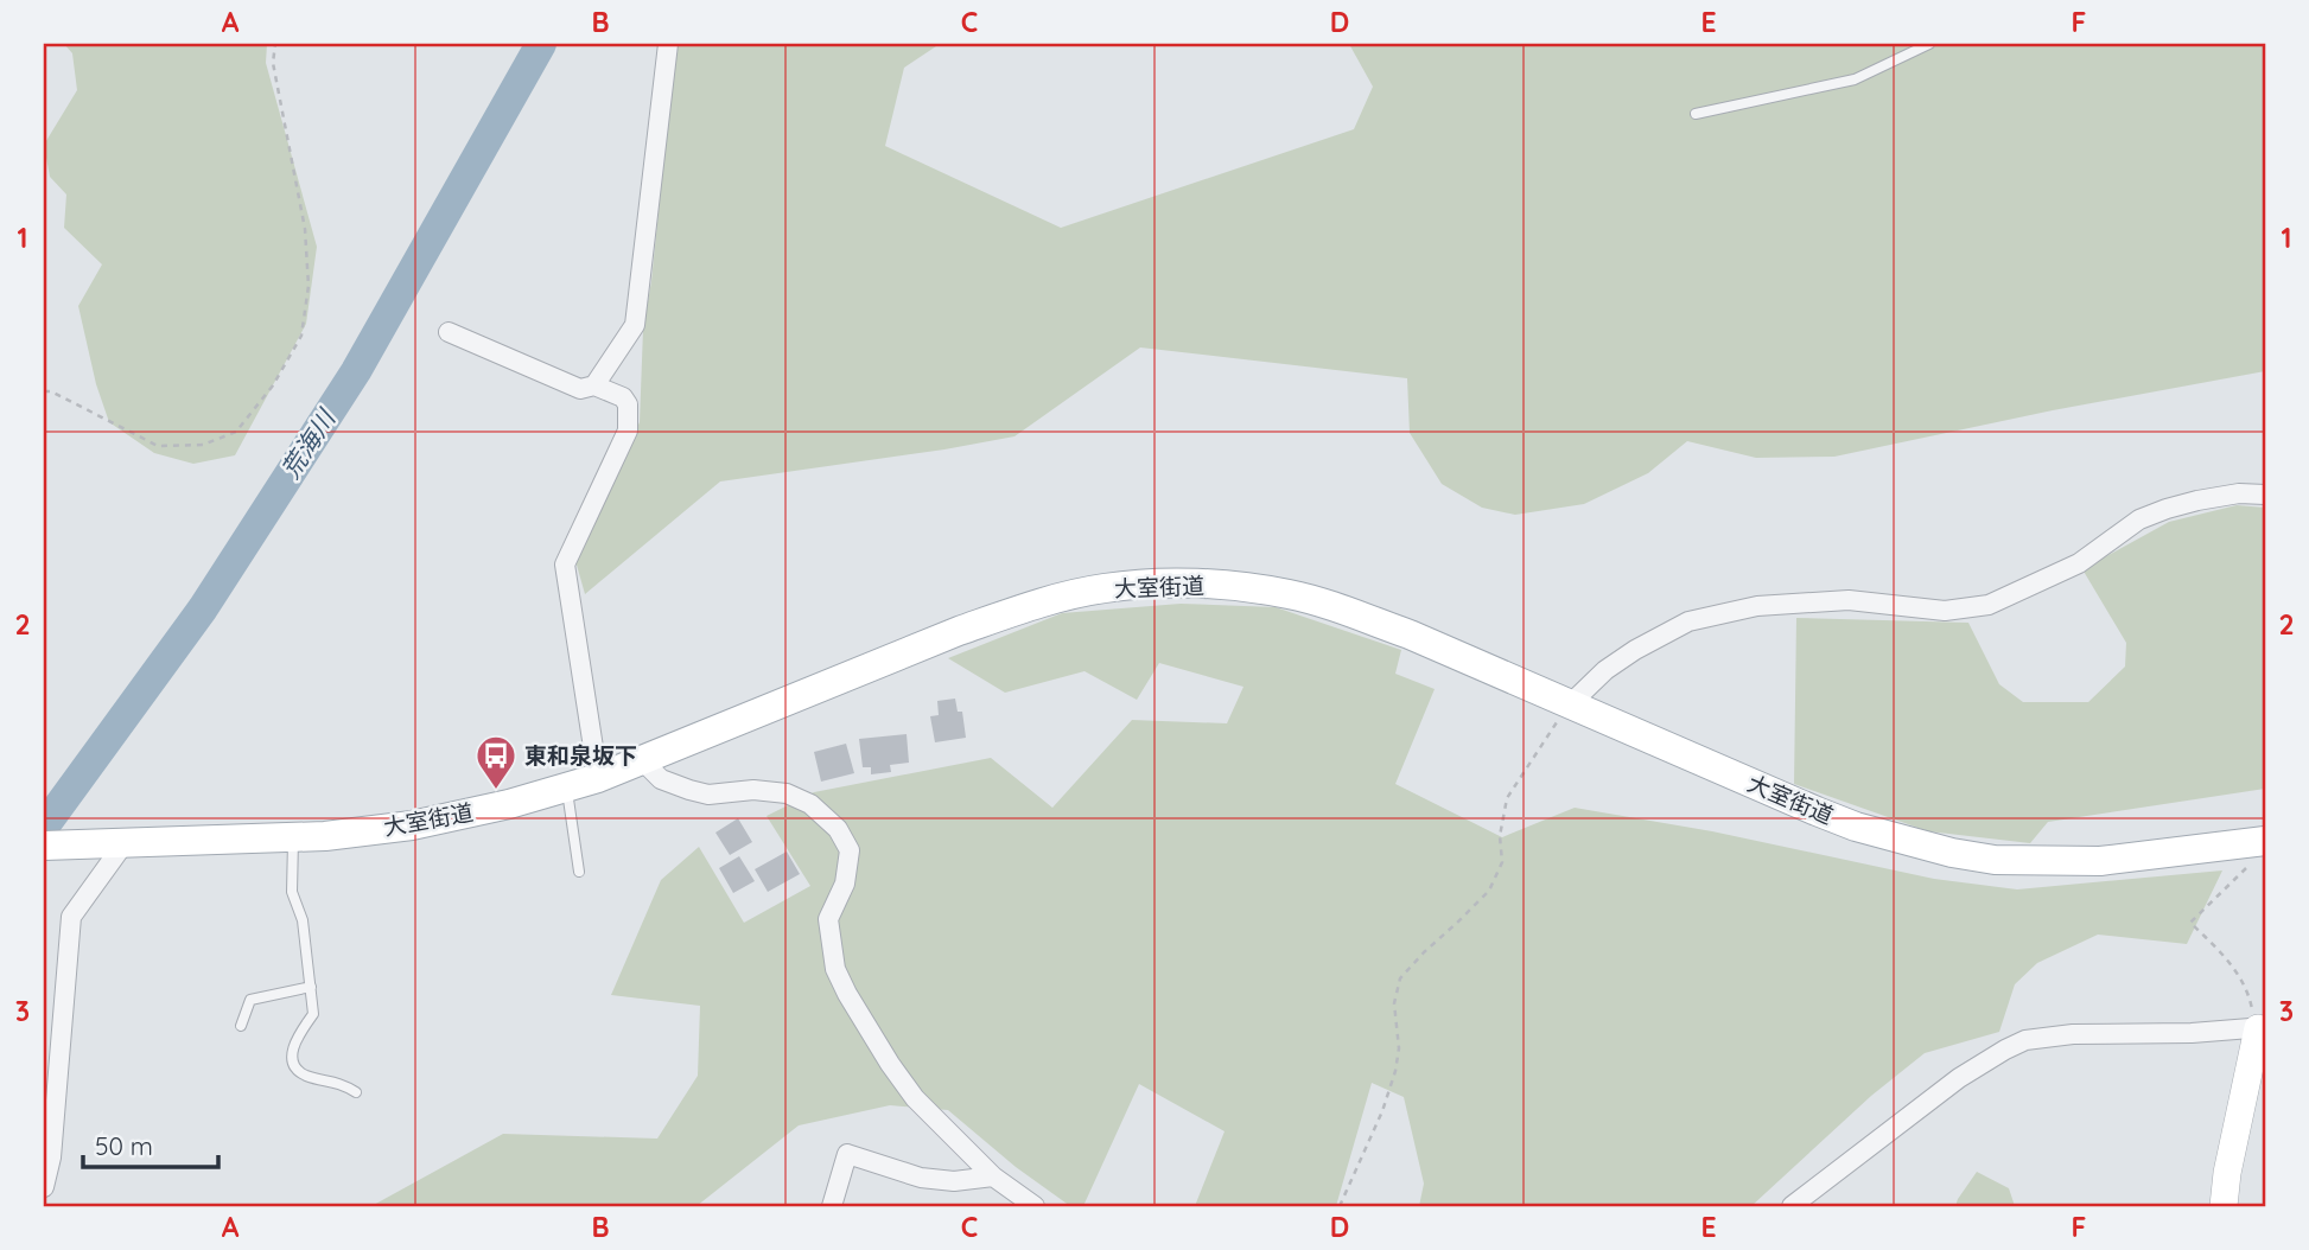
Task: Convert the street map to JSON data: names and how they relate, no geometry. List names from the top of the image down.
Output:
{
  "streets": {
    "main road": ["大室街道"]
  },
  "water": ["荒海川"],
  "places": {
    "bus stop": ["東和泉坂下"]
  },
  "scale_bar": "50 m",
  "grid": {
    "columns": [
      "A",
      "B",
      "C",
      "D",
      "E",
      "F"
    ],
    "rows": ["1", "2", "3"]
  }
}
